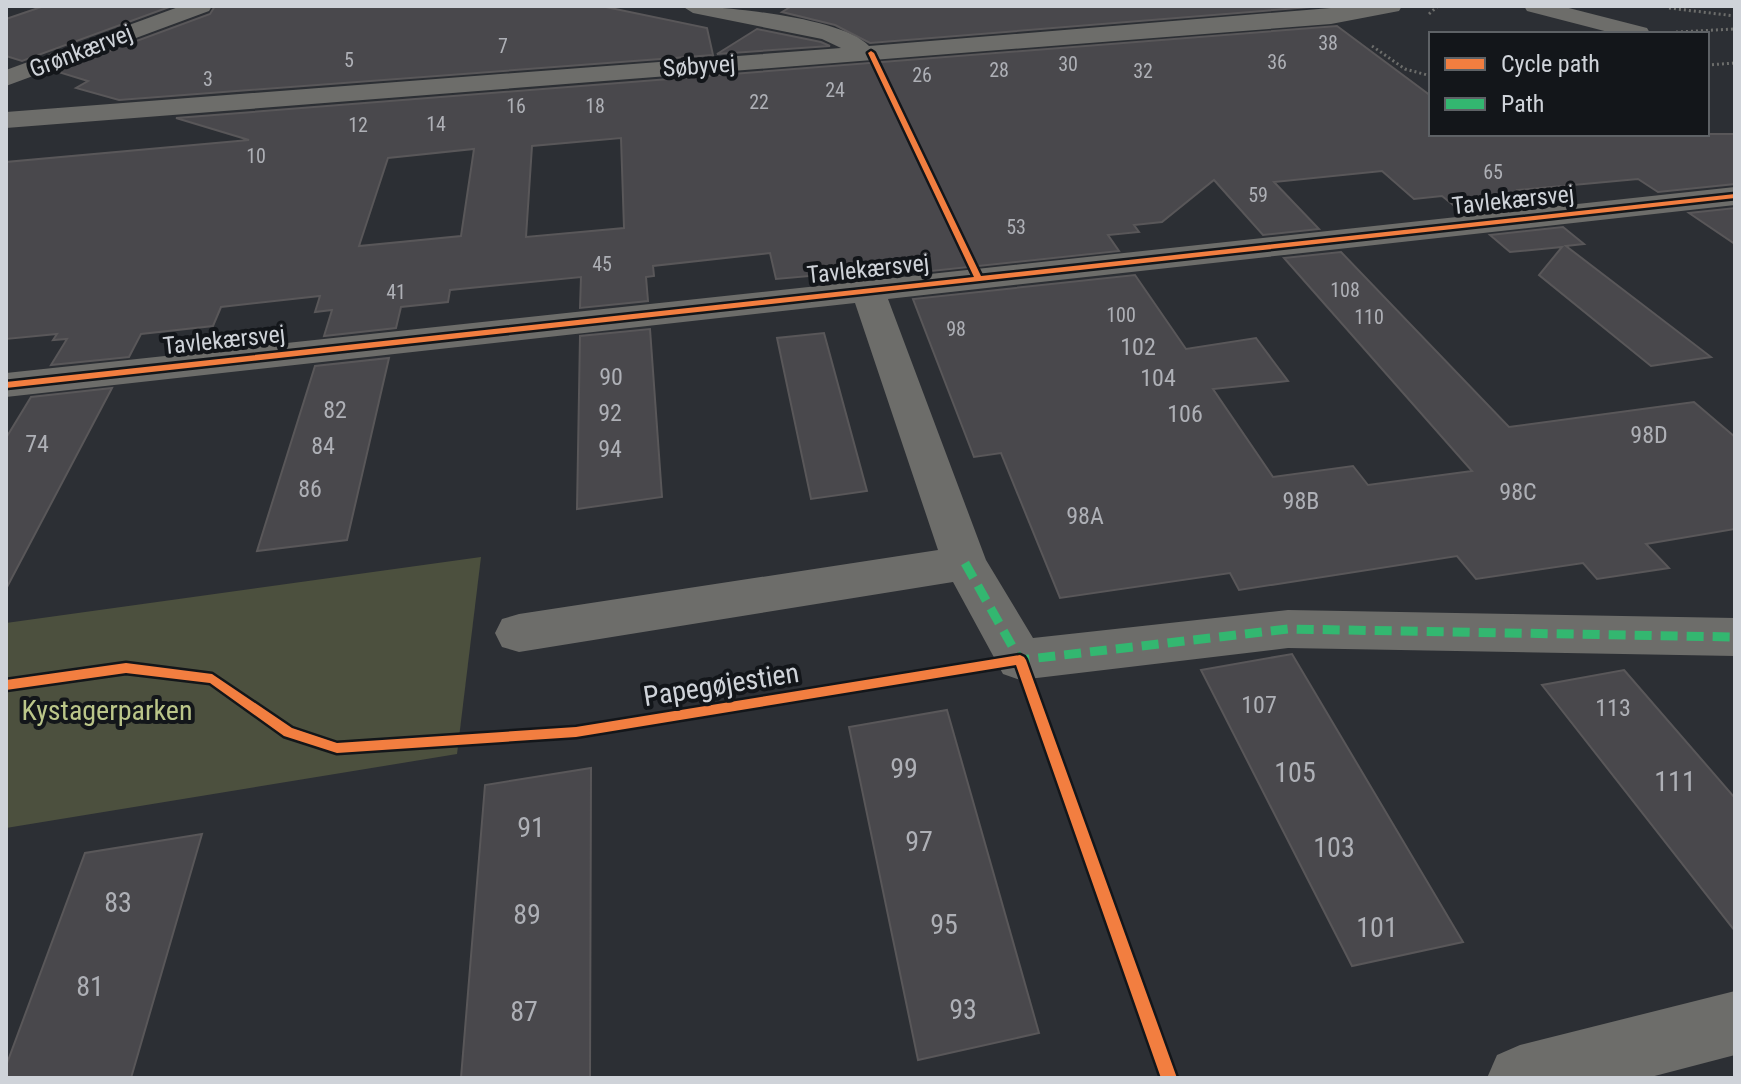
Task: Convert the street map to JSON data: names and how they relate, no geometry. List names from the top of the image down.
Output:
{
  "streets": {
    "street": ["Grønkærvej", "Søbyvej", "Tavlekærsvej"],
    "cycle path": ["Papegøjestien"]
  },
  "parks": ["Kystagerparken"],
  "house_numbers": [
    "38",
    "7",
    "5",
    "36",
    "30",
    "28",
    "32",
    "26",
    "3",
    "24",
    "22",
    "16",
    "18",
    "14",
    "12",
    "10",
    "65",
    "59",
    "53",
    "45",
    "108",
    "41",
    "100",
    "110",
    "98",
    "102",
    "90",
    "104",
    "82",
    "92",
    "106",
    "98D",
    "74",
    "84",
    "94",
    "86",
    "98C",
    "98B",
    "98A",
    "107",
    "113",
    "99",
    "105",
    "111",
    "91",
    "97",
    "103",
    "83",
    "89",
    "95",
    "101",
    "81",
    "93",
    "87"
  ],
  "legend": ["Cycle path", "Path"]
}
